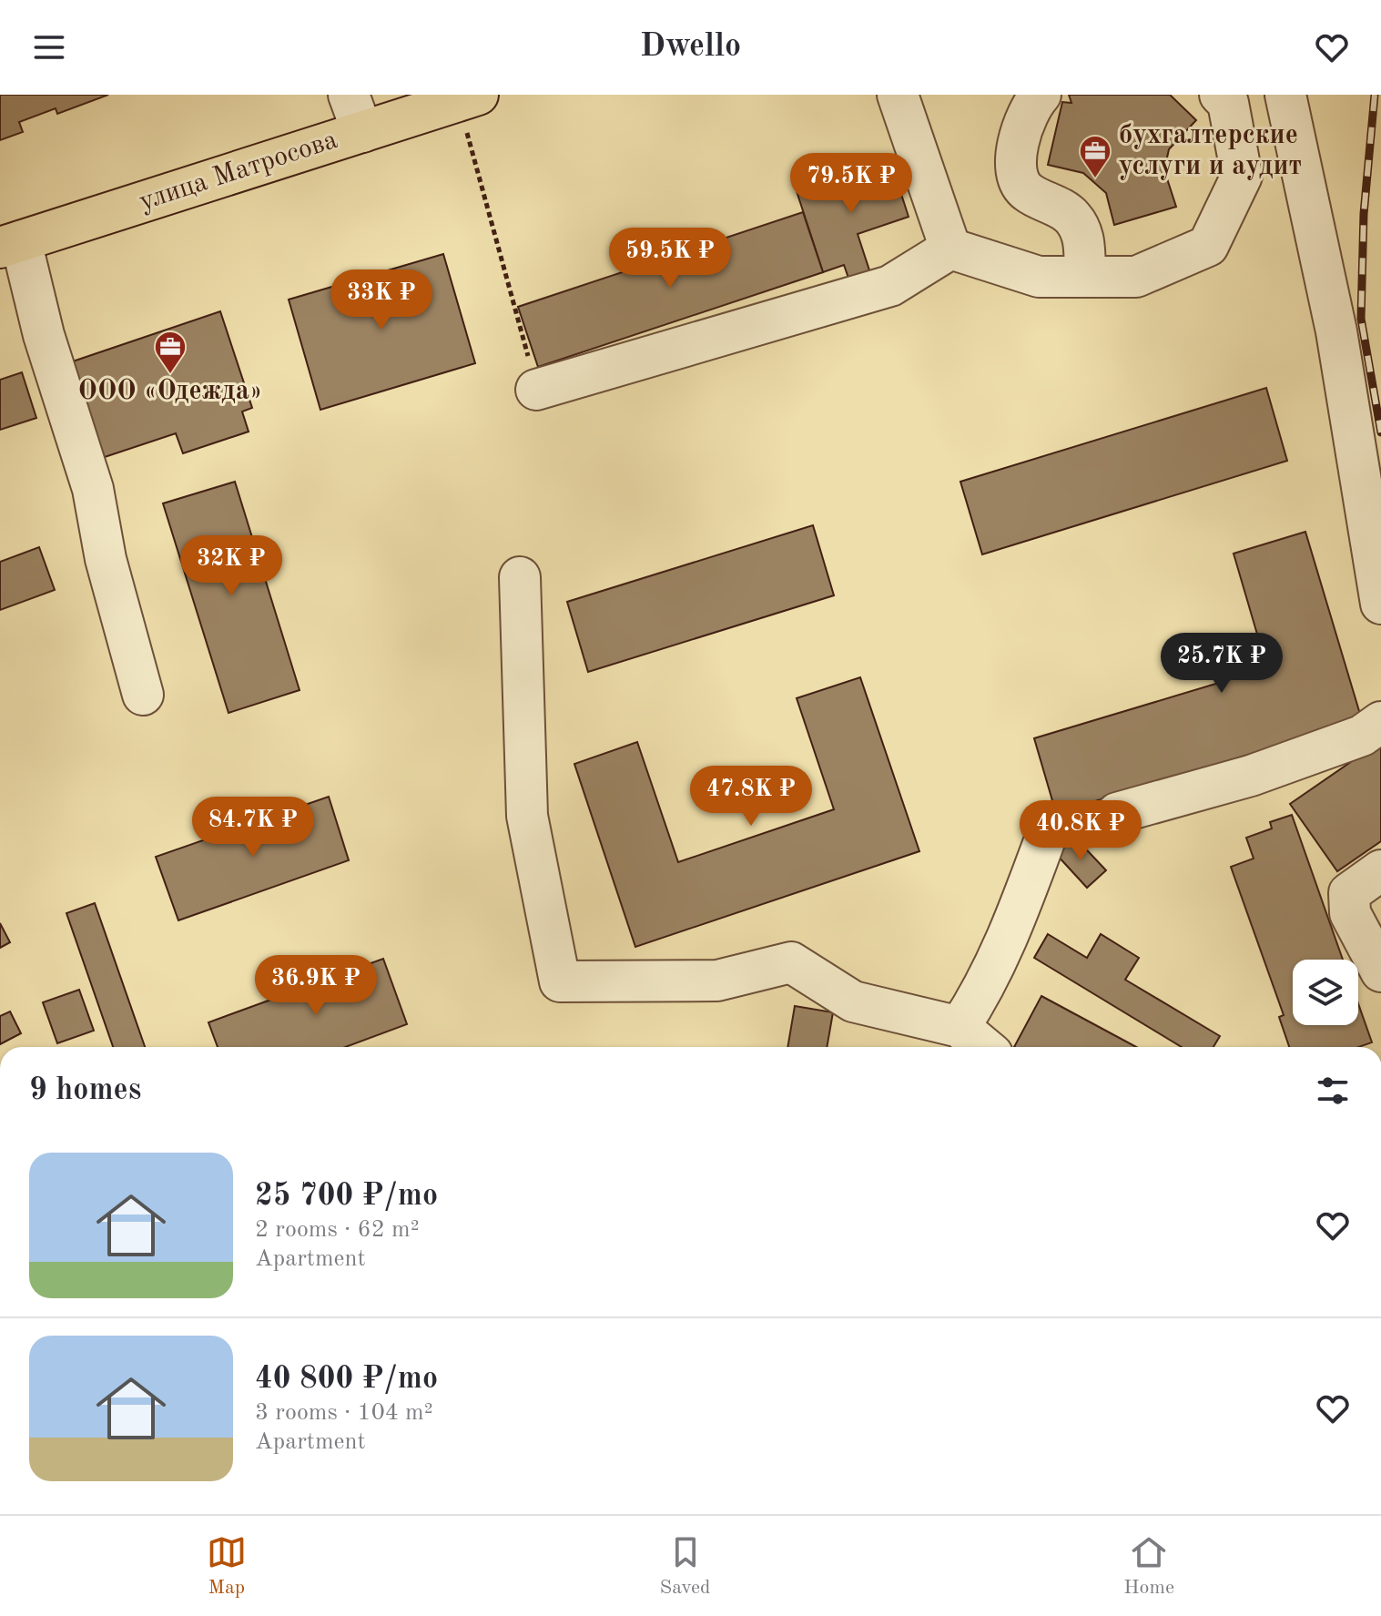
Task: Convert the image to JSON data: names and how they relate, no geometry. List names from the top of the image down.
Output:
{
  "streets": {
    "highway": ["улица Матросова"]
  },
  "places": {
    "office": ["бухгалтерские услуги и аудит", "ООО «Одежда»"]
  },
  "page": {
    "header": "Dwello",
    "price": [
      "79.5K ₽",
      "59.5K ₽",
      "33K ₽",
      "32K ₽",
      "25.7K ₽",
      "47.8K ₽",
      "84.7K ₽",
      "40.8K ₽",
      "36.9K ₽"
    ],
    "heading": "9 homes",
    "list": [
      {
        "name": "25 700 ₽/mo",
        "note": "2 rooms · 62 m² · Apartment"
      },
      {
        "name": "40 800 ₽/mo",
        "note": "3 rooms · 104 m² · Apartment"
      }
    ],
    "tabs": ["Map", "Saved", "Home"]
  }
}
